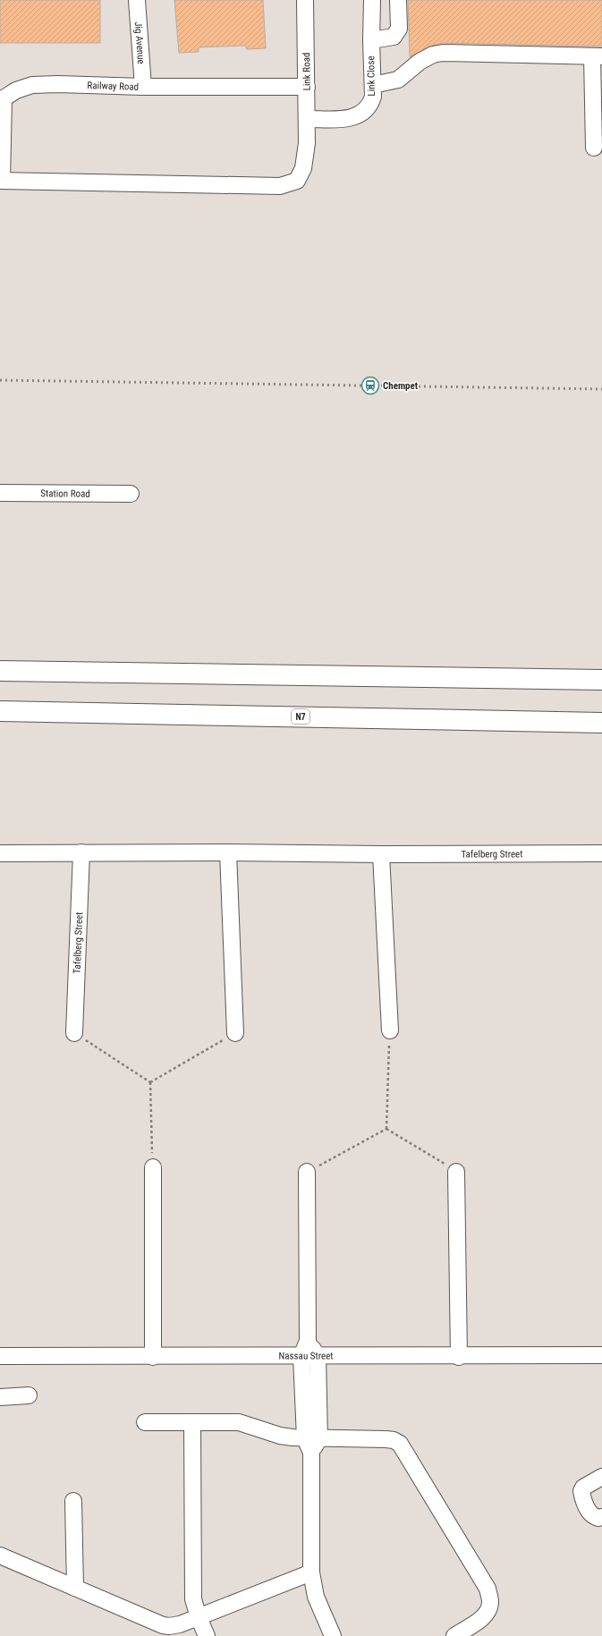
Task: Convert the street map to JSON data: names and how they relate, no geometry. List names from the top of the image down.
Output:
{
  "streets": {
    "highway": ["N7"],
    "street": [
      "Jig Avenue",
      "Link Road",
      "Link Close",
      "Railway Road",
      "Station Road",
      "Tafelberg Street",
      "Nassau Street"
    ]
  },
  "crossings": [
    ["Jig Avenue", "Railway Road"],
    ["Link Road", "Link Close"],
    ["Link Road", "Railway Road"]
  ],
  "places": {
    "station": ["Chempet"]
  }
}
